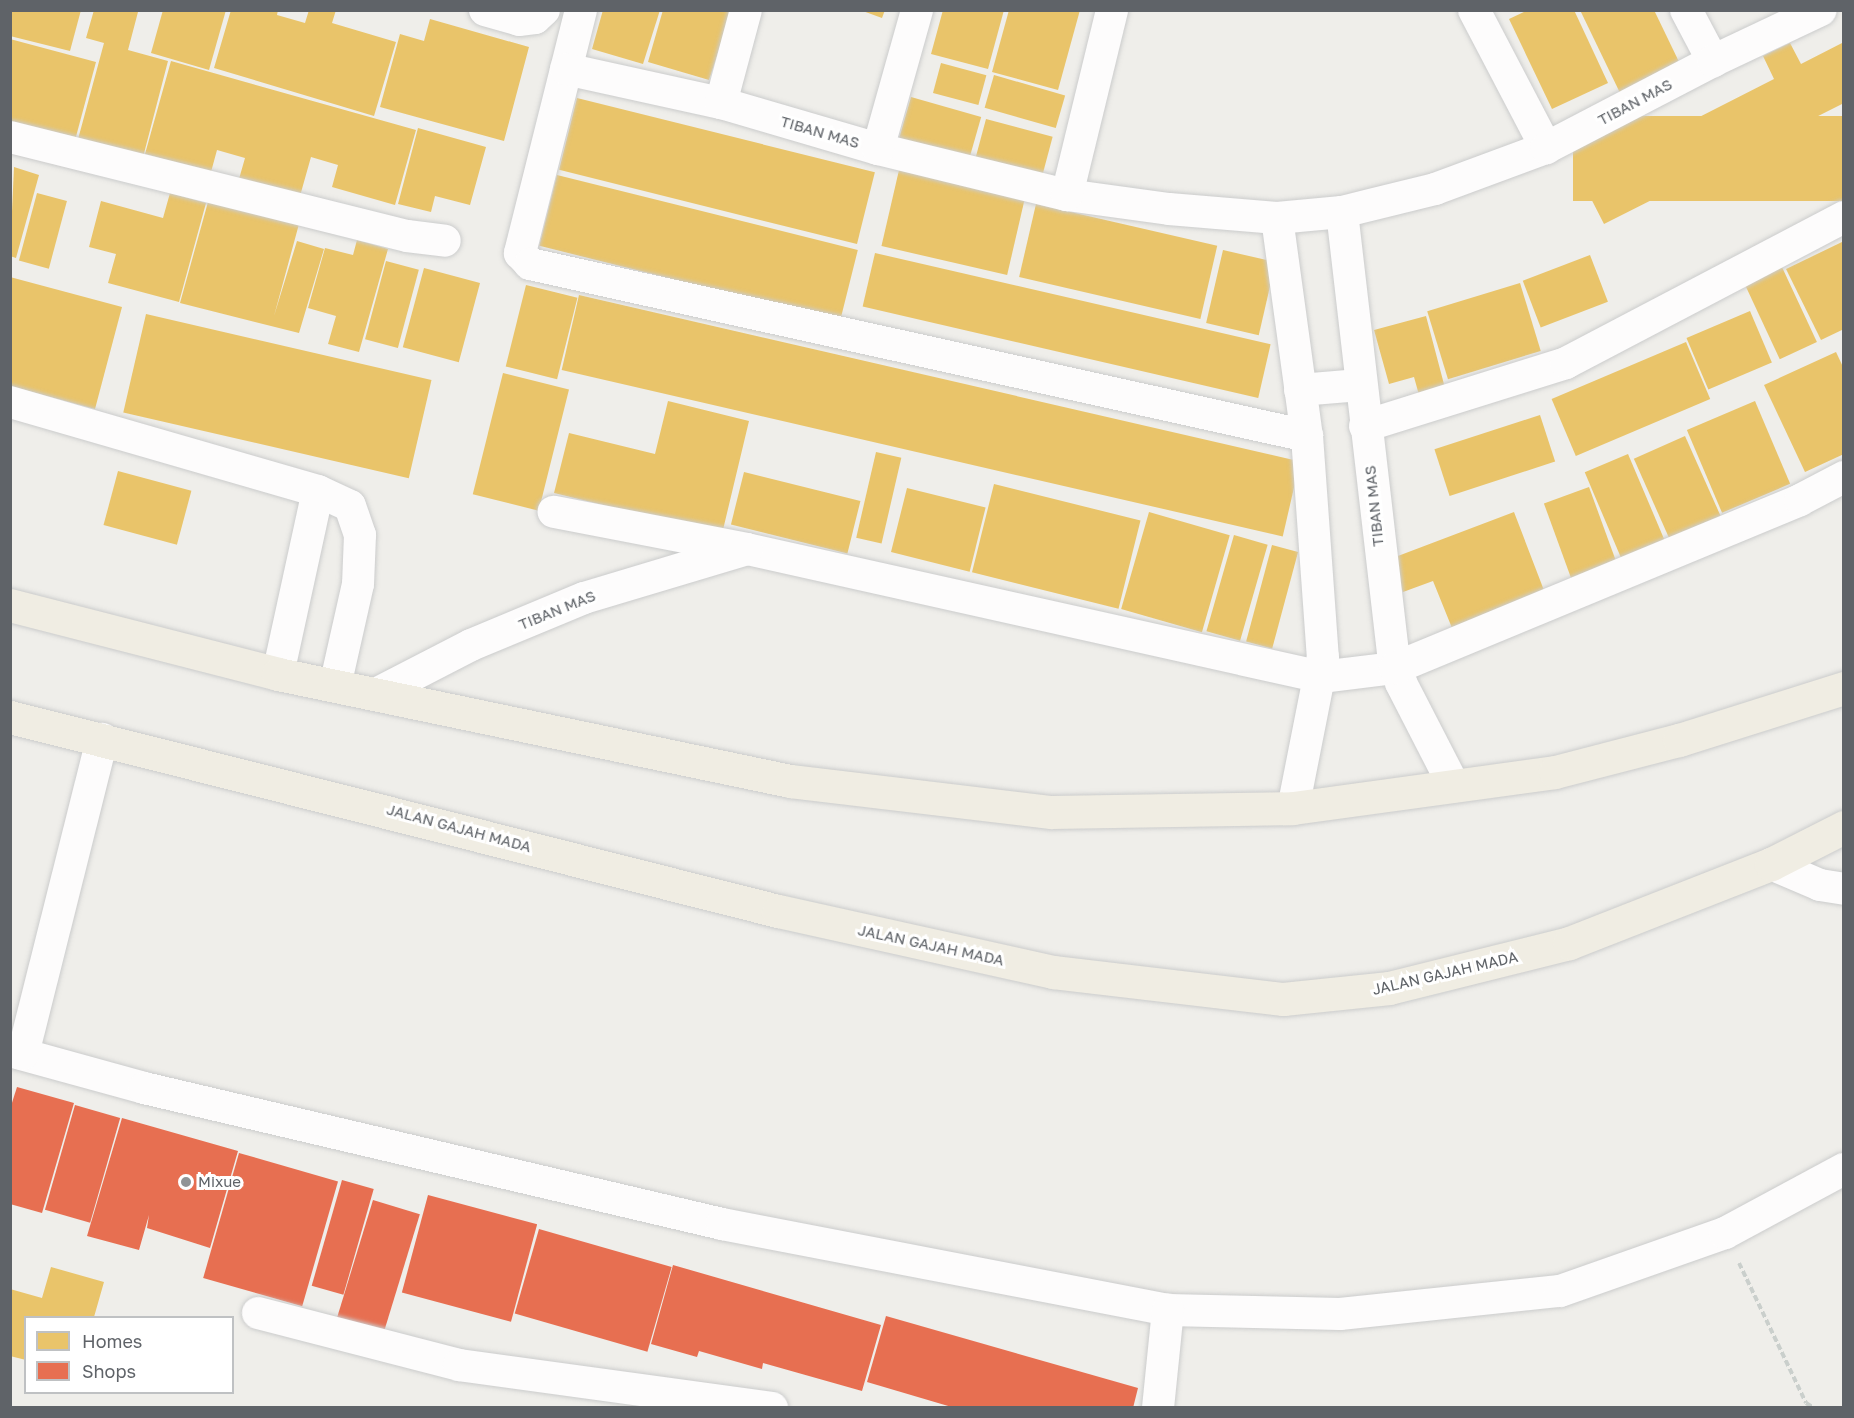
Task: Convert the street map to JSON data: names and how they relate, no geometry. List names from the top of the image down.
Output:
{
  "streets": {
    "highway": ["JALAN GAJAH MADA"],
    "street": ["TIBAN MAS"]
  },
  "places": ["Mixue"],
  "legend": ["Homes", "Shops"]
}
